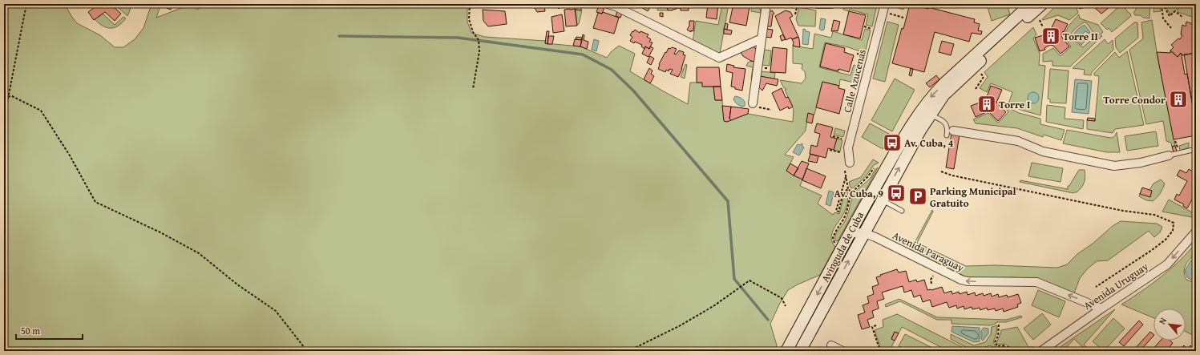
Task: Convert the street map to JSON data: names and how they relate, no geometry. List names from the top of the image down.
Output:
{
  "streets": {
    "main road": ["Avinguda de Cuba"],
    "street": ["Calle Azucenas", "Avenida Paraguay", "Avenida Uruguay"]
  },
  "crossings": [
    ["Avinguda de Cuba", "Avenida Paraguay"],
    ["Avenida Paraguay", "Avenida Uruguay"]
  ],
  "one_way": ["Avenida Paraguay", "Avenida Uruguay"],
  "places": {
    "building": ["Torre II", "Torre Condor", "Torre I"],
    "bus stop": ["Av. Cuba, 4", "Av. Cuba, 9"],
    "parking": ["Parking Municipal Gratuito"]
  },
  "scale_bar": "50 m",
  "north": "top left"
}
